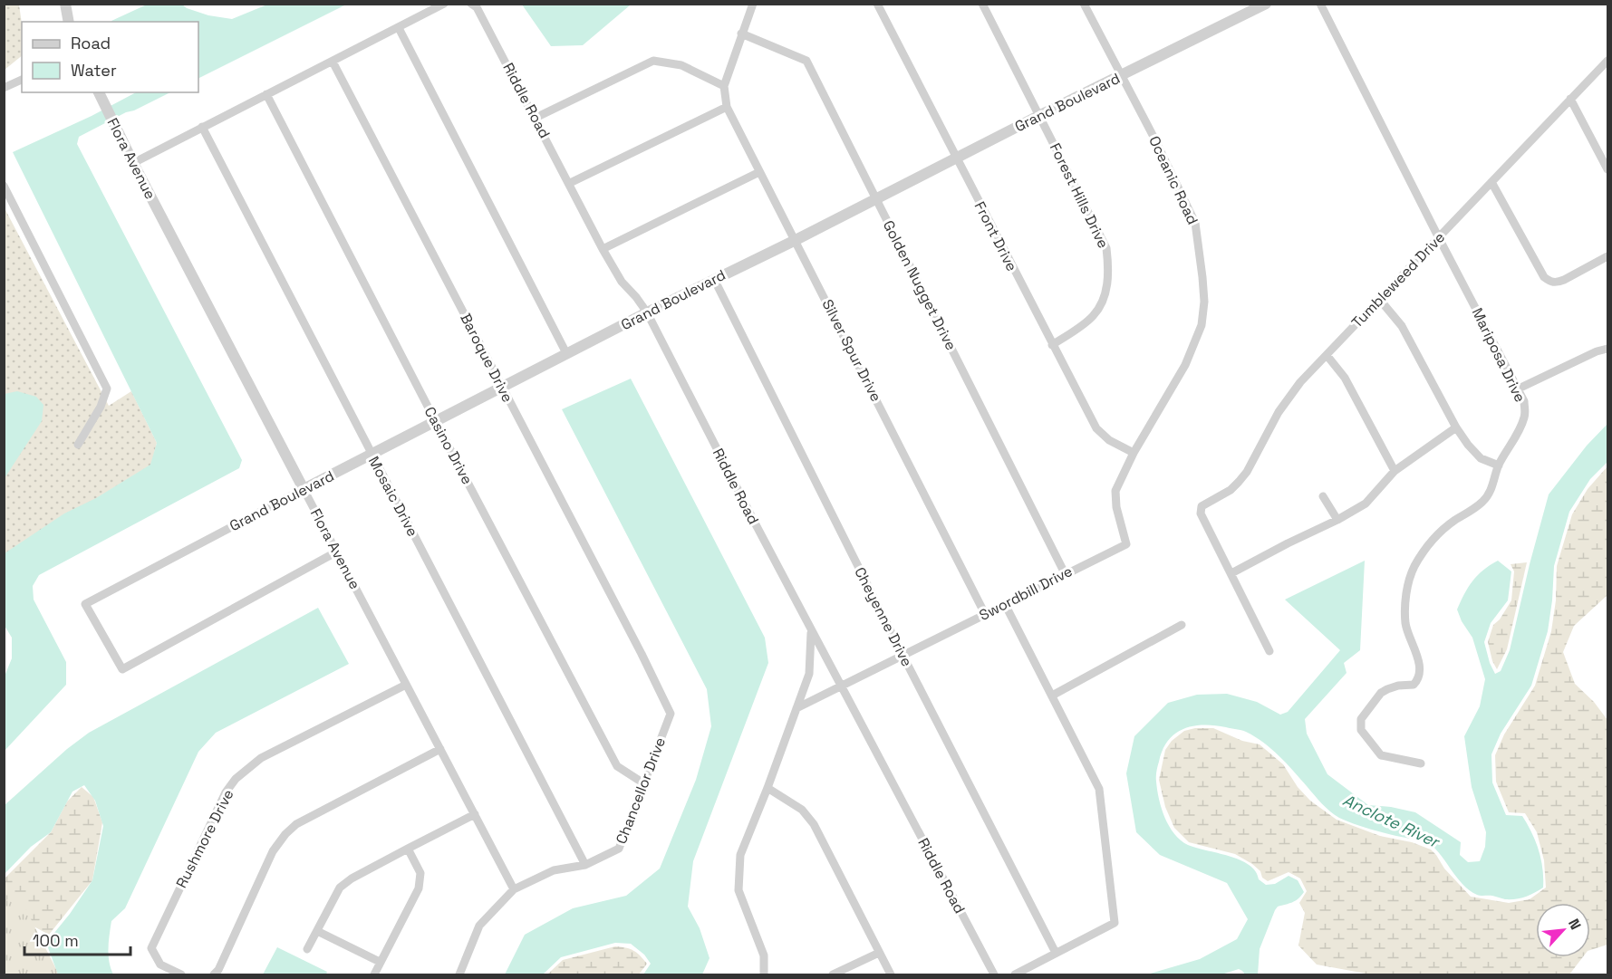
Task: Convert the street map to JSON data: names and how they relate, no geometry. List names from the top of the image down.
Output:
{
  "streets": {
    "street": [
      "Riddle Road",
      "Grand Boulevard",
      "Flora Avenue",
      "Oceanic Road",
      "Forest Hills Drive",
      "Front Drive",
      "Tumbleweed Drive",
      "Golden Nugget Drive",
      "Silver Spur Drive",
      "Mariposa Drive",
      "Baroque Drive",
      "Casino Drive",
      "Mosaic Drive",
      "Swordbill Drive",
      "Cheyenne Drive",
      "Chancellor Drive",
      "Rushmore Drive"
    ]
  },
  "crossings": [
    ["Riddle Road", "Grand Boulevard"],
    ["Riddle Road", "Swordbill Drive"],
    ["Grand Boulevard", "Flora Avenue"],
    ["Grand Boulevard", "Oceanic Road"],
    ["Grand Boulevard", "Forest Hills Drive"],
    ["Grand Boulevard", "Front Drive"],
    ["Grand Boulevard", "Golden Nugget Drive"],
    ["Grand Boulevard", "Silver Spur Drive"],
    ["Grand Boulevard", "Baroque Drive"],
    ["Grand Boulevard", "Casino Drive"],
    ["Grand Boulevard", "Mosaic Drive"],
    ["Grand Boulevard", "Cheyenne Drive"],
    ["Flora Avenue", "Chancellor Drive"],
    ["Flora Avenue", "Rushmore Drive"],
    ["Oceanic Road", "Front Drive"],
    ["Oceanic Road", "Swordbill Drive"],
    ["Forest Hills Drive", "Front Drive"],
    ["Front Drive", "Swordbill Drive"],
    ["Tumbleweed Drive", "Mariposa Drive"],
    ["Golden Nugget Drive", "Swordbill Drive"],
    ["Silver Spur Drive", "Swordbill Drive"],
    ["Baroque Drive", "Chancellor Drive"],
    ["Casino Drive", "Chancellor Drive"],
    ["Mosaic Drive", "Chancellor Drive"],
    ["Swordbill Drive", "Cheyenne Drive"]
  ],
  "water": ["Anclote River"],
  "legend": ["Road", "Water"],
  "scale_bar": "100 m",
  "north": "top right"
}
